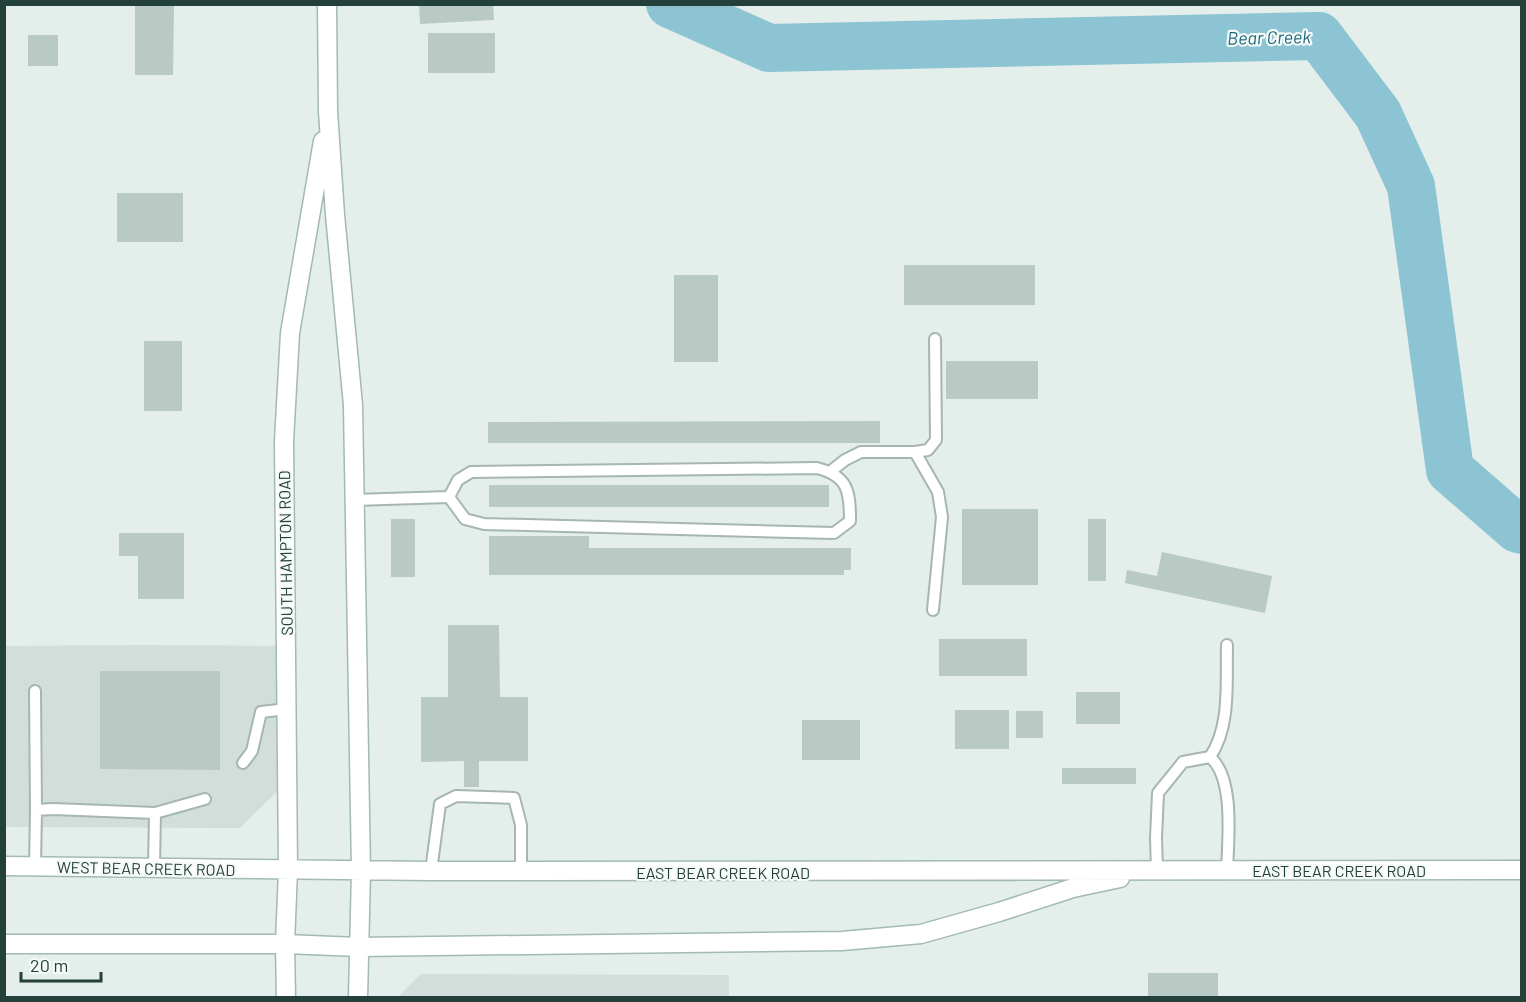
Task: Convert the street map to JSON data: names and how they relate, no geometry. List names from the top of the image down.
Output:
{
  "streets": {
    "main road": ["SOUTH HAMPTON ROAD", "WEST BEAR CREEK ROAD", "EAST BEAR CREEK ROAD"]
  },
  "crossings": [
    ["SOUTH HAMPTON ROAD", "WEST BEAR CREEK ROAD"],
    ["SOUTH HAMPTON ROAD", "EAST BEAR CREEK ROAD"],
    ["WEST BEAR CREEK ROAD", "EAST BEAR CREEK ROAD"]
  ],
  "water": ["Bear Creek"],
  "scale_bar": "20 m"
}
